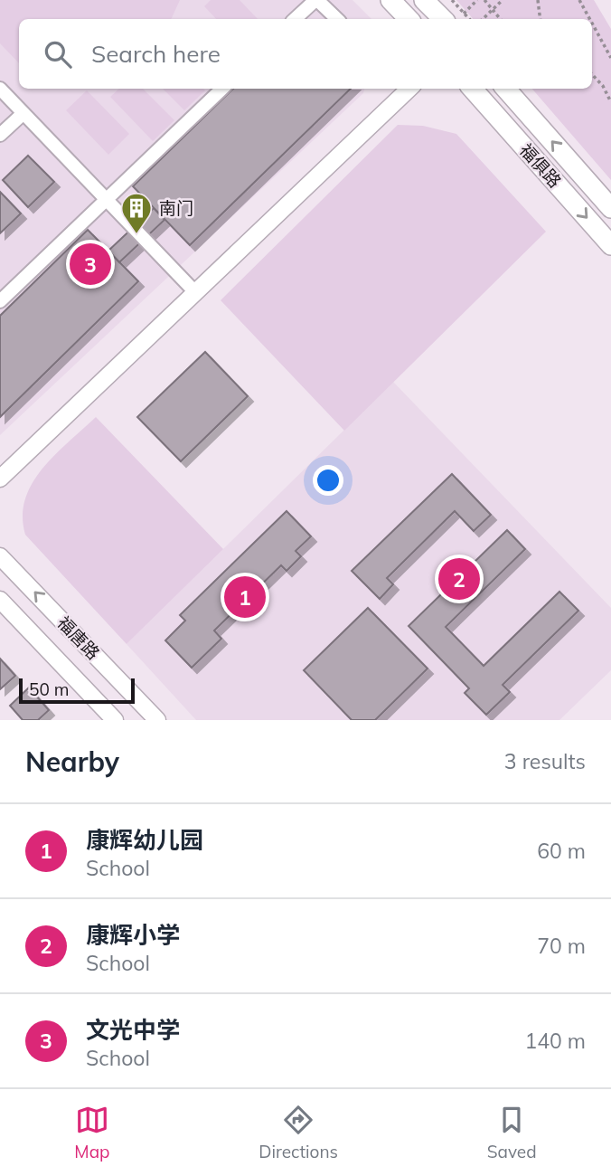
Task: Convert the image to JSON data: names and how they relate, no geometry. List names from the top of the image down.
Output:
{
  "streets": {
    "main road": ["福俱路"],
    "street": ["福唐路"]
  },
  "places": {
    "building": ["南门"]
  },
  "scale_bar": "50 m",
  "page": {
    "search": "Search here",
    "pins": ["3", "2", "1"],
    "scale": "50 m",
    "heading": ["Nearby", "3 results"],
    "list": [
      {
        "mark": "1",
        "name": "康辉幼儿园",
        "note": "School",
        "value": "60 m"
      },
      {
        "mark": "2",
        "name": "康辉小学",
        "note": "School",
        "value": "70 m"
      },
      {
        "mark": "3",
        "name": "文光中学",
        "note": "School",
        "value": "140 m"
      }
    ],
    "nav": ["Map", "Directions", "Saved"]
  }
}
